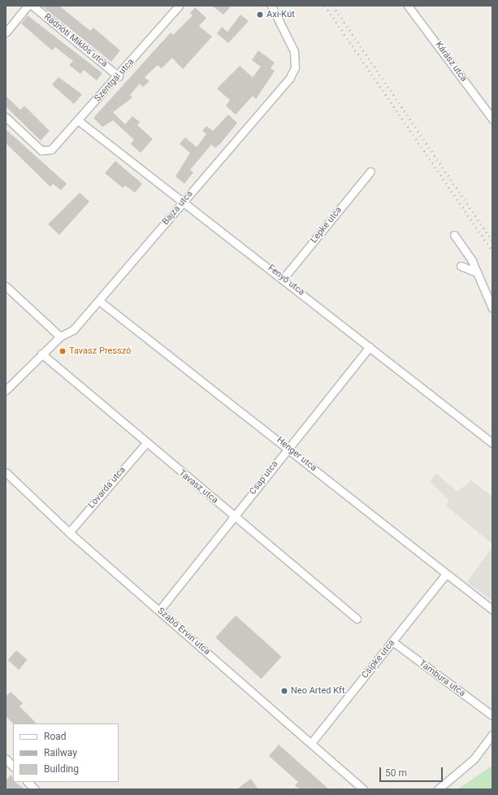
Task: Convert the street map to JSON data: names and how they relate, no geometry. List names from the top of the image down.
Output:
{
  "streets": {
    "street": [
      "Radnóti Miklós utca",
      "Kárász utca",
      "Szentgál utca",
      "Bajza utca",
      "Lepke utca",
      "Fenyő utca",
      "Henger utca",
      "Csap utca",
      "Tavasz utca",
      "Lovarda utca",
      "Szabó Ervin utca",
      "Csipke utca",
      "Tambura utca"
    ]
  },
  "crossings": [
    ["Radnóti Miklós utca", "Szentgál utca"],
    ["Szentgál utca", "Fenyő utca"],
    ["Bajza utca", "Fenyő utca"],
    ["Bajza utca", "Henger utca"],
    ["Bajza utca", "Tavasz utca"],
    ["Lepke utca", "Fenyő utca"],
    ["Fenyő utca", "Csap utca"],
    ["Henger utca", "Csap utca"],
    ["Henger utca", "Csipke utca"],
    ["Csap utca", "Tavasz utca"],
    ["Csap utca", "Szabó Ervin utca"],
    ["Tavasz utca", "Lovarda utca"],
    ["Lovarda utca", "Szabó Ervin utca"],
    ["Szabó Ervin utca", "Csipke utca"],
    ["Csipke utca", "Tambura utca"]
  ],
  "places": ["Axi-Kút", "Tavasz Presszó", "Neo Arted Kft."],
  "legend": ["Road", "Railway", "Building"],
  "scale_bar": "50 m"
}
